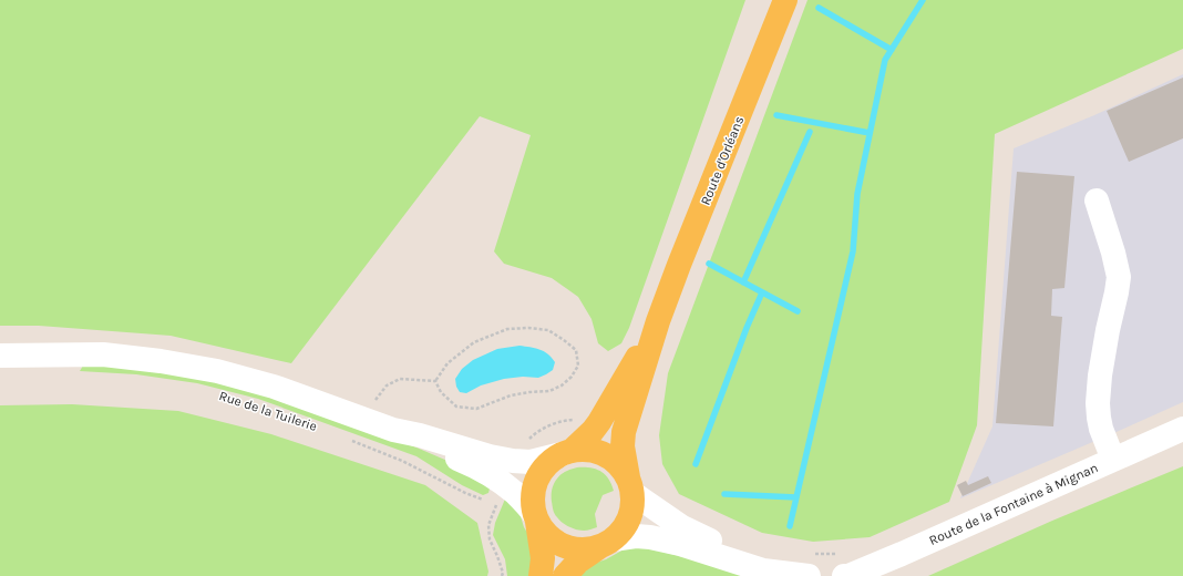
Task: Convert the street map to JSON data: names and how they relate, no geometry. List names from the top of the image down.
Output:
{
  "streets": {
    "main road": ["Route d'Orléans"],
    "street": ["Rue de la Tuilerie", "Route de la Fontaine à Mignan"]
  }
}
